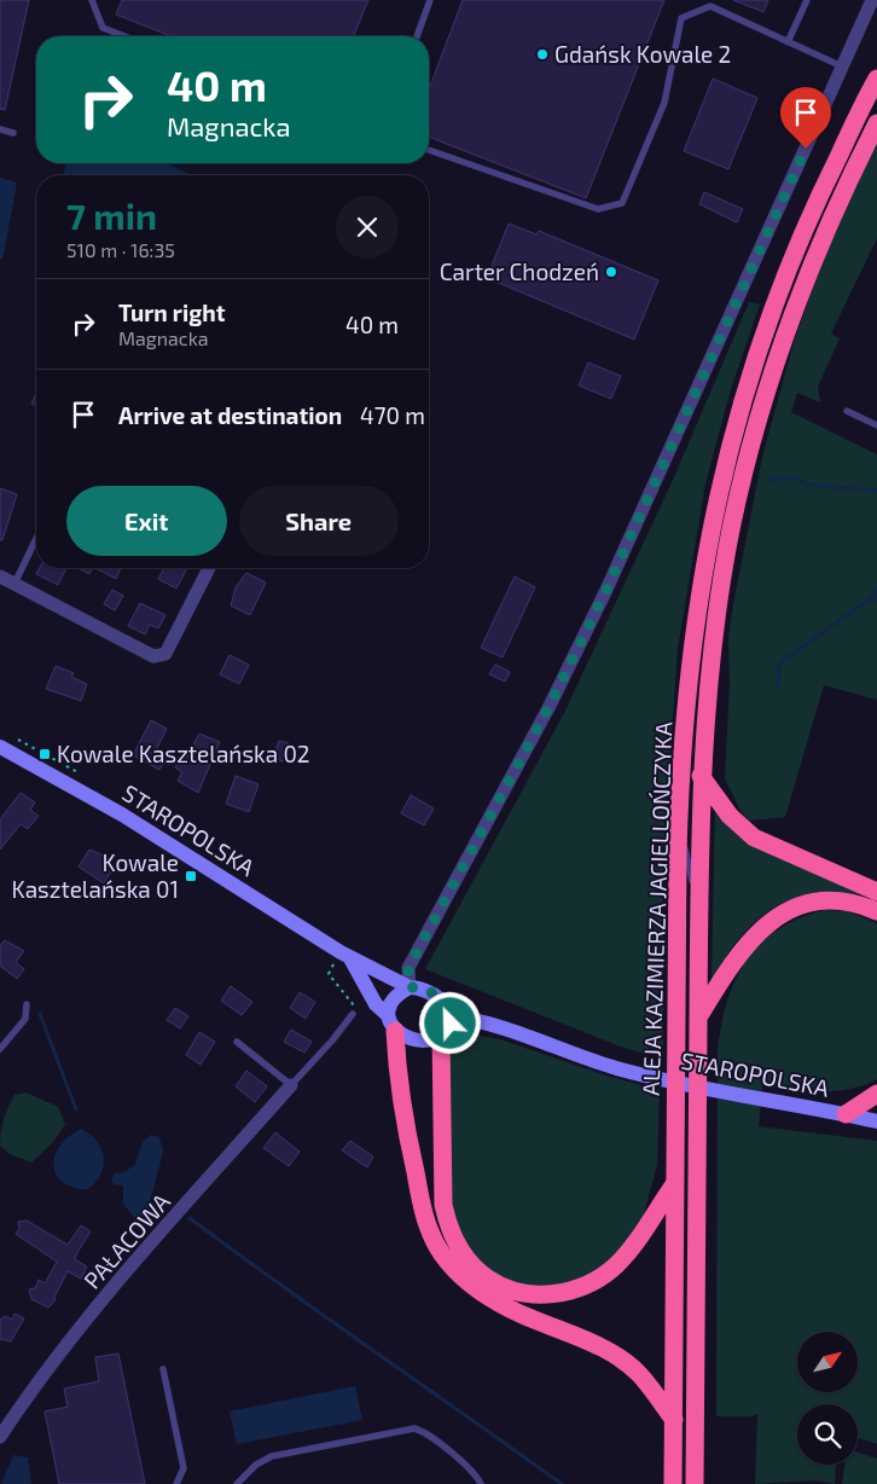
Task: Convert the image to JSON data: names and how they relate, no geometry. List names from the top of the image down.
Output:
{
  "streets": {
    "highway": ["ALEJA KAZIMIERZA JAGIELLOŃCZYKA"],
    "main road": ["STAROPOLSKA"],
    "street": ["PAŁACOWA"]
  },
  "places": {
    "other": ["Gdańsk Kowale 2", "Carter Chodzeń"],
    "transit": ["Kowale Kasztelańska 02", "Kowale Kasztelańska 01"]
  },
  "north": "top right",
  "page": {
    "turn": ["40 m", "Magnacka"],
    "heading": ["7 min", "510 m · 16:35"],
    "list": [
      {
        "name": "Turn right",
        "note": "Magnacka",
        "value": "40 m"
      },
      {
        "name": "Arrive at destination",
        "value": "470 m"
      }
    ],
    "buttons": ["Exit", "Share"]
  }
}
